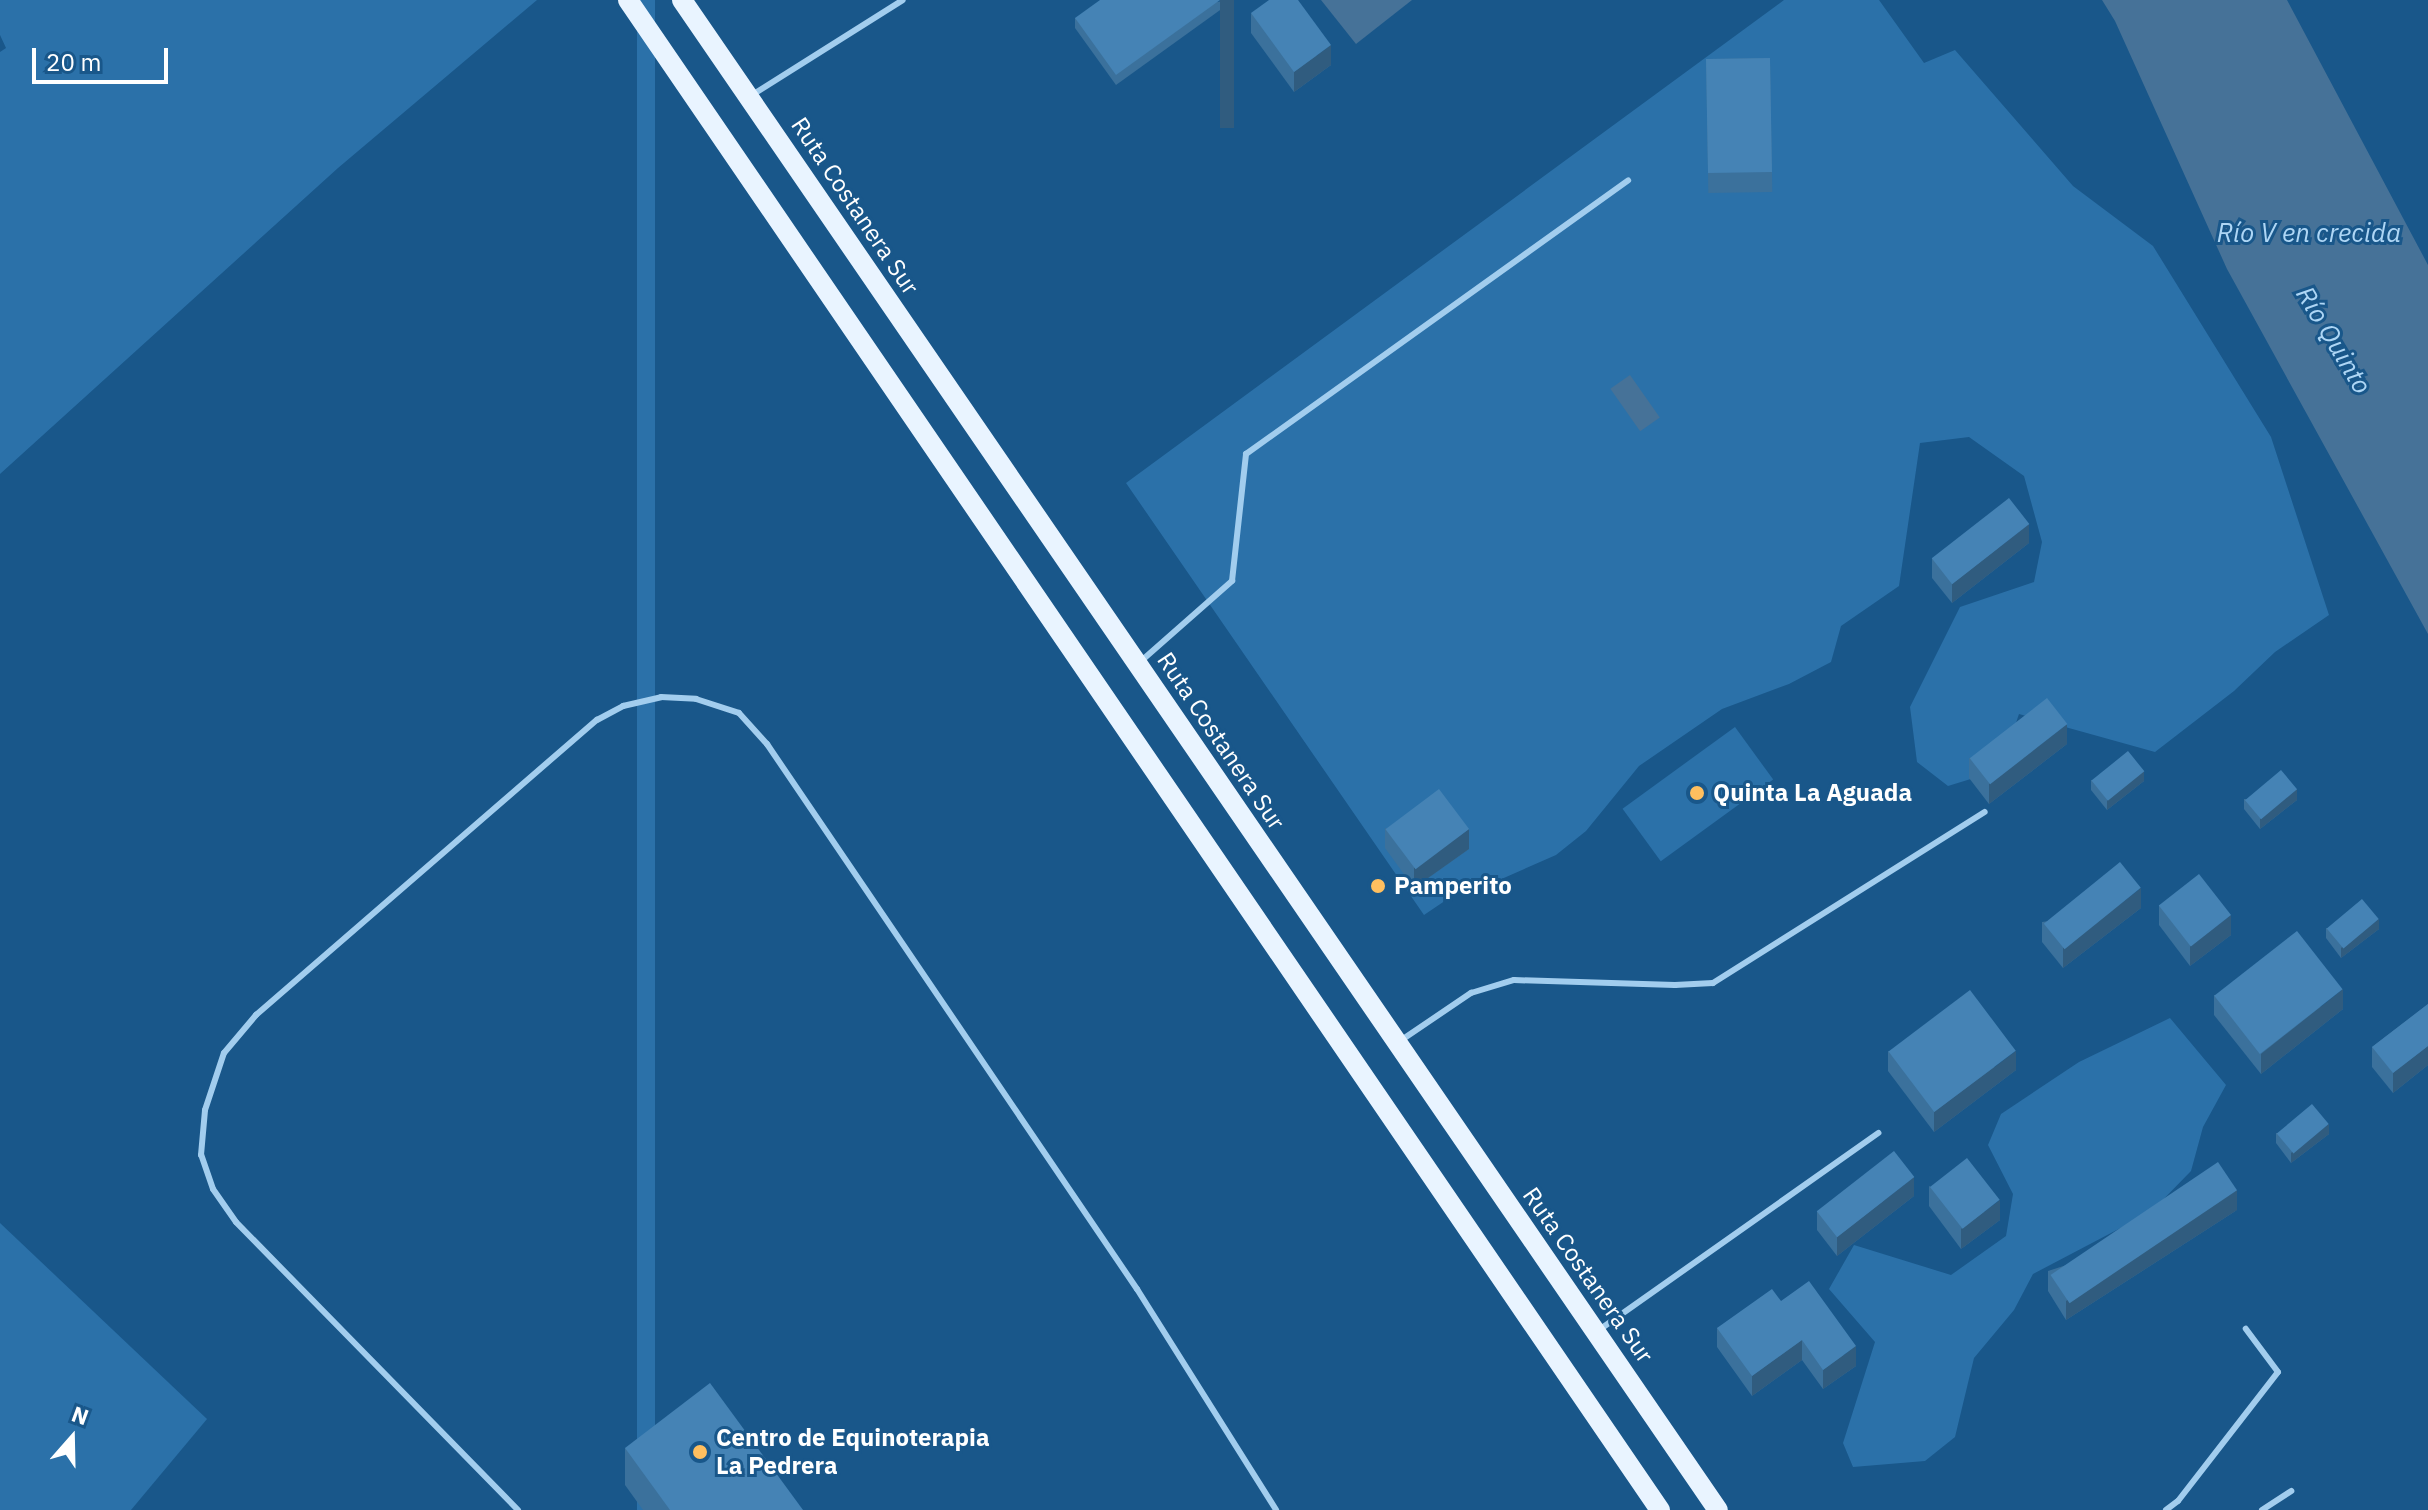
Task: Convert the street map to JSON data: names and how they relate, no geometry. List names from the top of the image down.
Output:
{
  "streets": {
    "main road": ["Ruta Costanera Sur"]
  },
  "water": ["Río V en crecida", "Río Quinto"],
  "places": ["Quinta La Aguada", "Pamperito", "Centro de Equinoterapia La Pedrera"],
  "scale_bar": "20 m",
  "north": "top"
}
